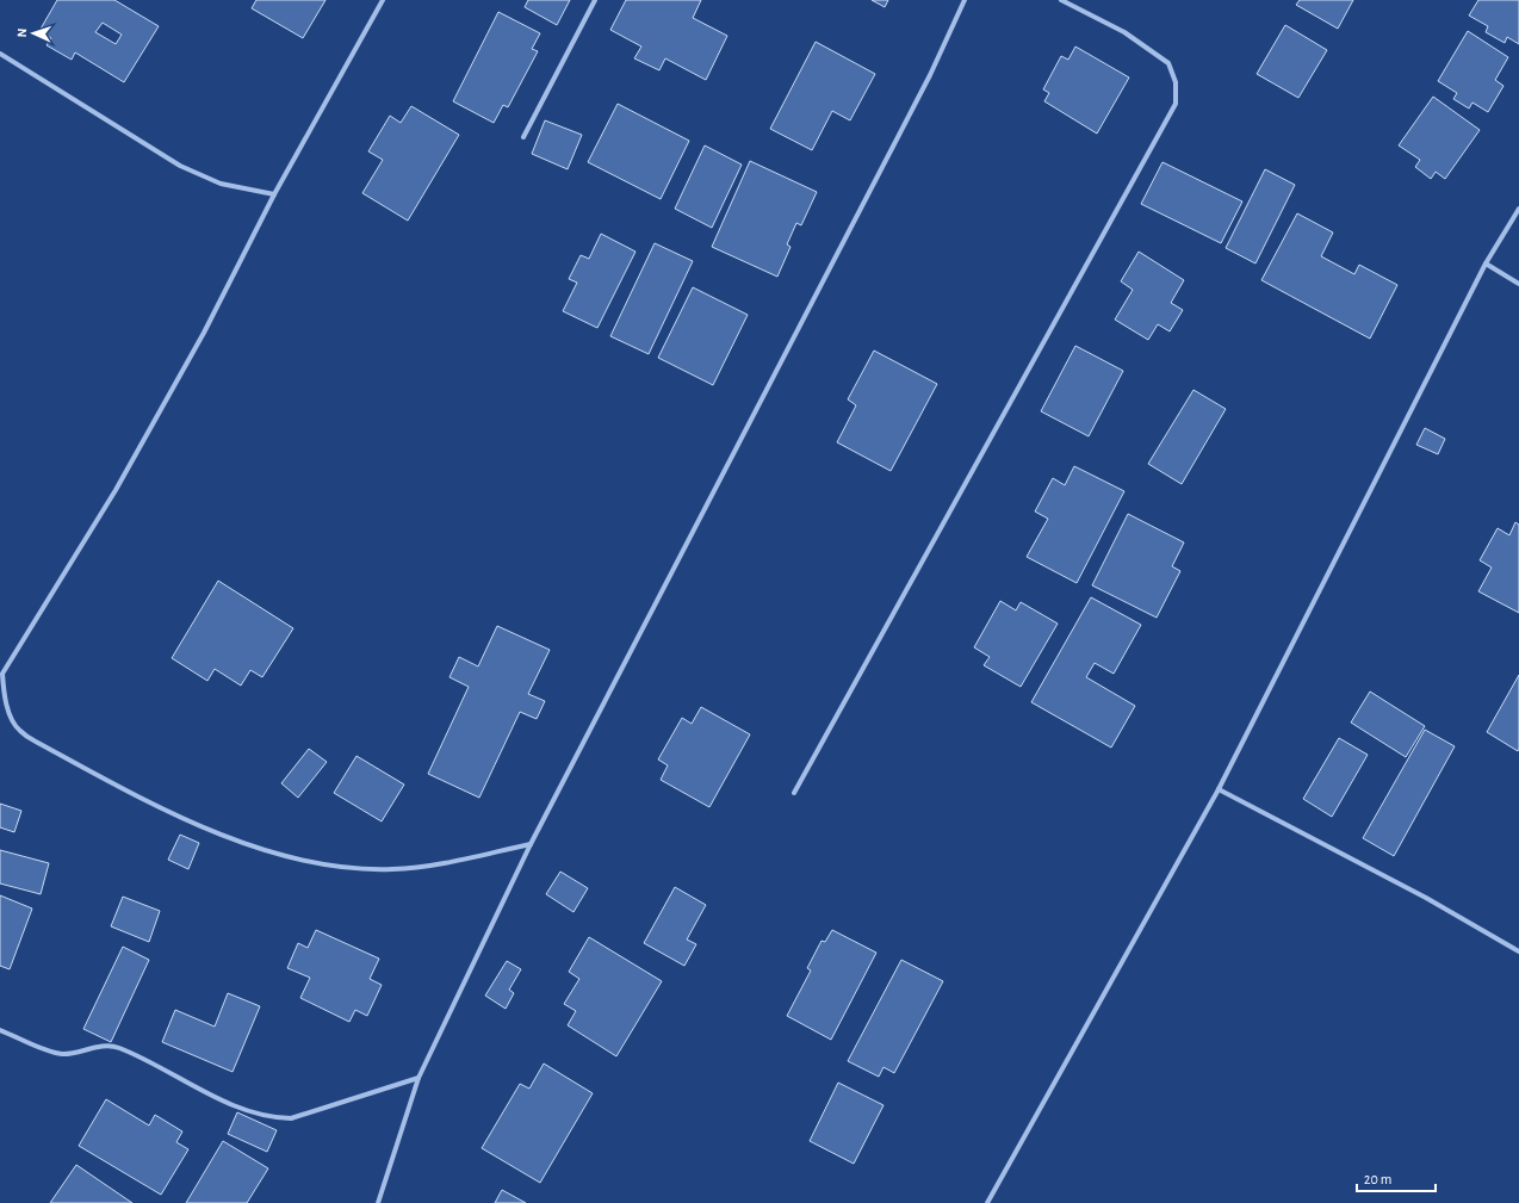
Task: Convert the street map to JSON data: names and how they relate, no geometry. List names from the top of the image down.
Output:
{
  "scale_bar": "20 m",
  "north": "left"
}
